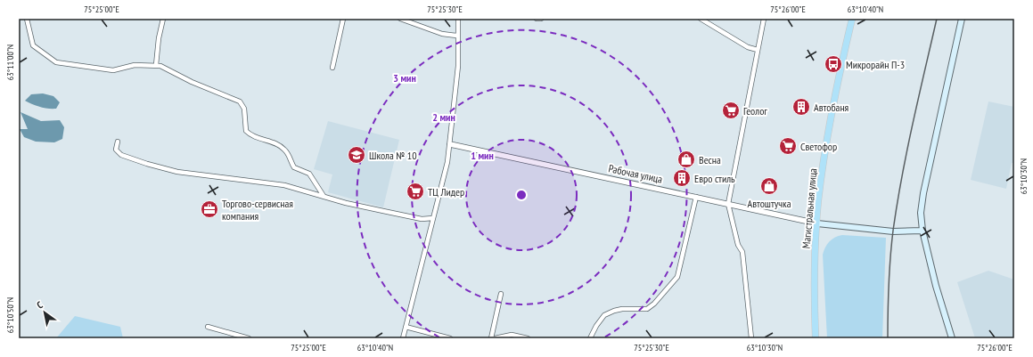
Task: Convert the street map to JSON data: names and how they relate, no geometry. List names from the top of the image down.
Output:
{
  "streets": {
    "main road": ["Рабочая улица", "Магистральная улица"]
  },
  "crossings": [
    ["Рабочая улица", "Магистральная улица"]
  ],
  "places": {
    "bus stop": ["Микрорайн П-3"],
    "building": ["Автобаня", "Евро стиль"],
    "supermarket": ["Геолог", "Светофор", "ТЦ Лидер"],
    "school or university": ["Школа № 10"],
    "shop": ["Весна", "Автоштучка"],
    "office": ["Торгово-сервисная компания"]
  },
  "north": "top left",
  "coordinates": [
    "75°25'00\"E",
    "75°25'30\"E",
    "75°26'00\"E",
    "63°10'40\"N",
    "63°11'00\"N",
    "63°10'30\"N",
    "63°10'50\"N"
  ],
  "rings": ["3 мин", "2 мин", "1 мин"]
}
